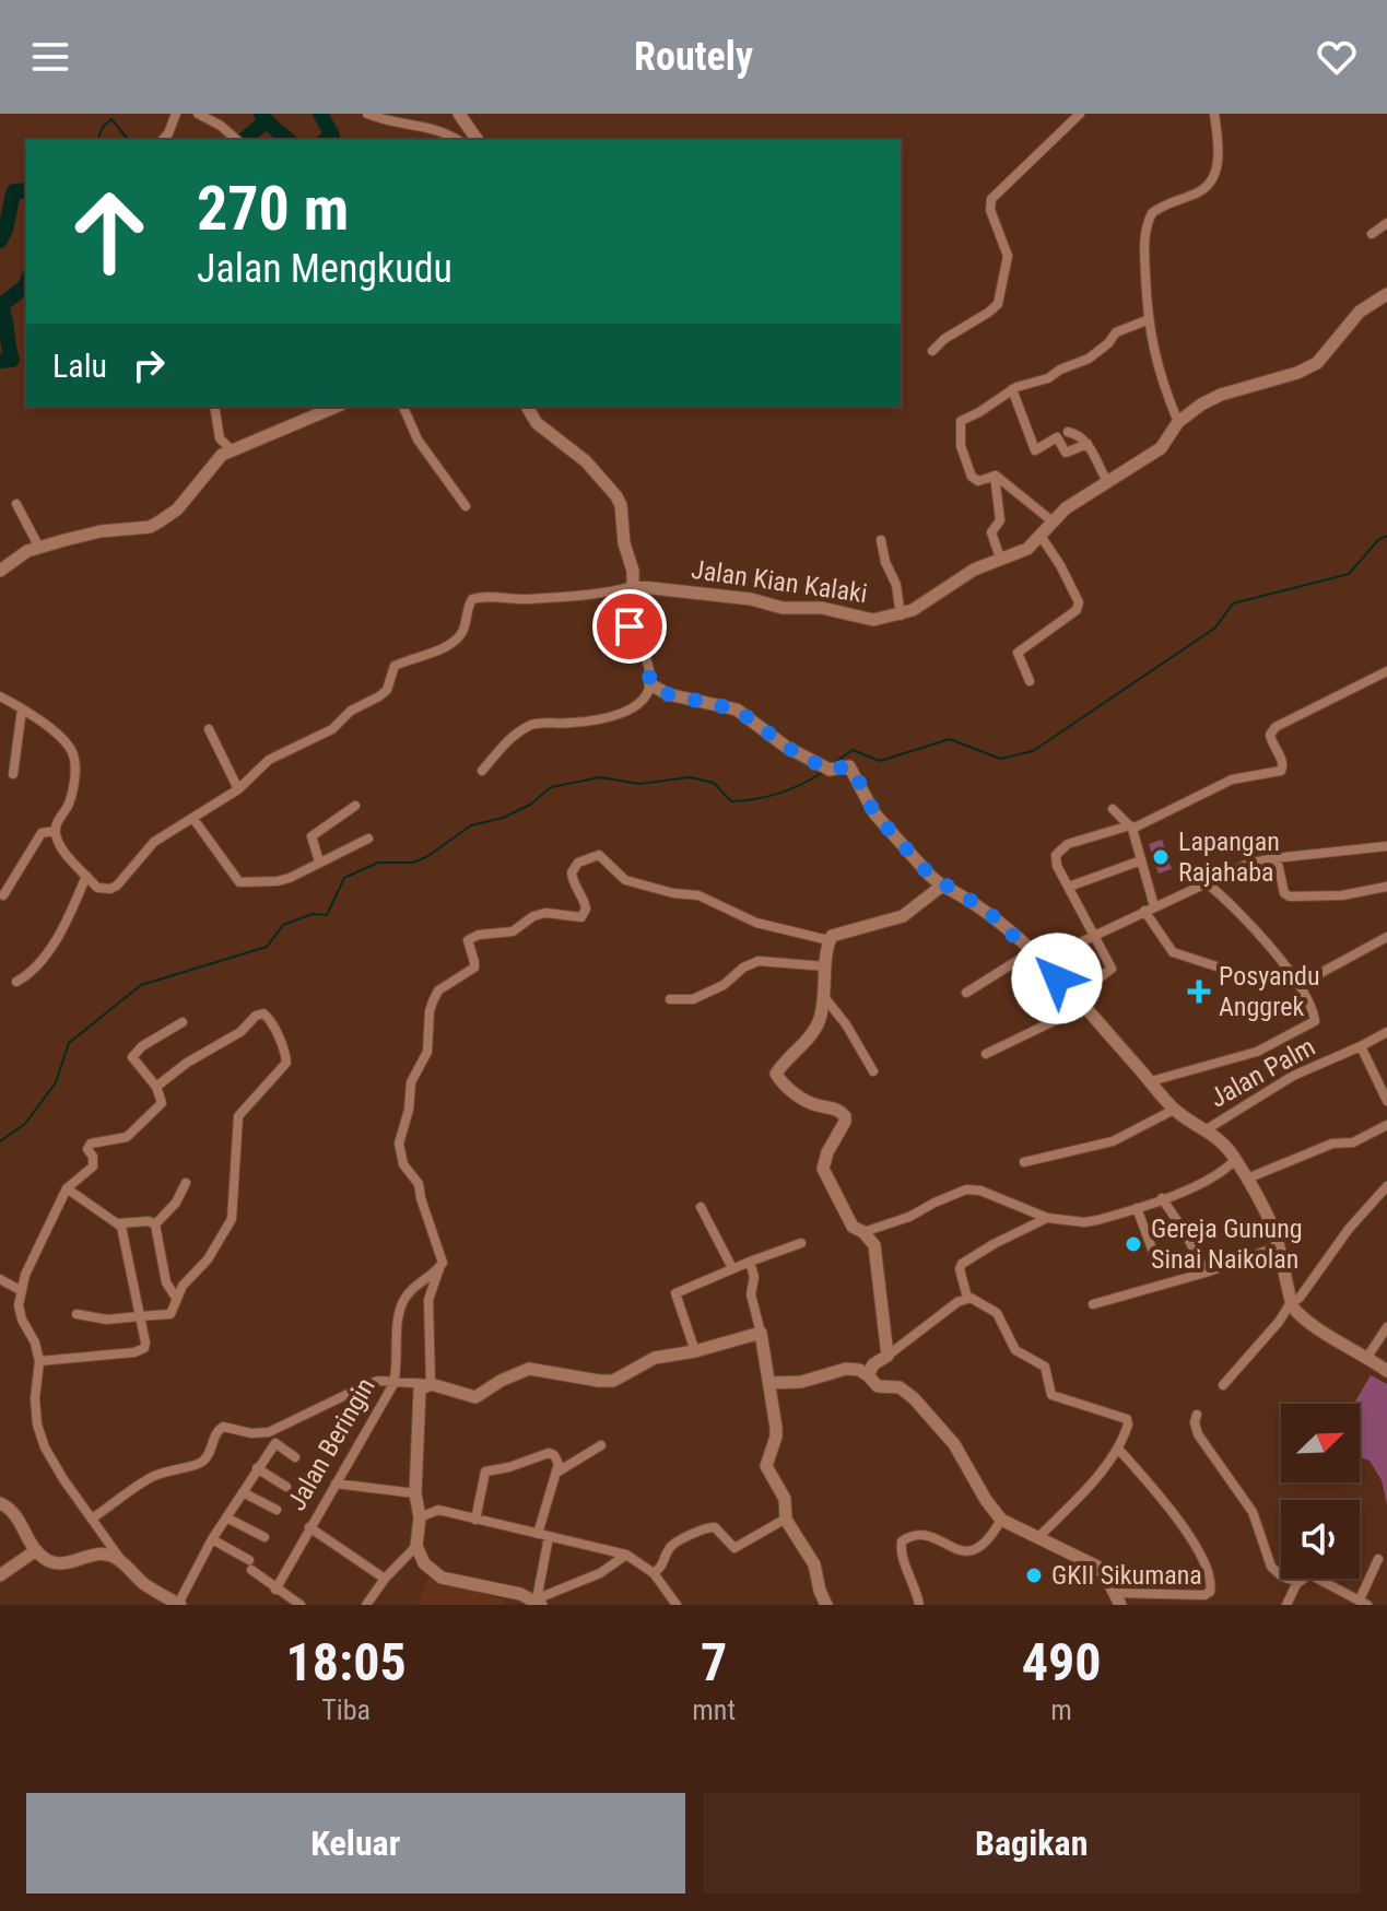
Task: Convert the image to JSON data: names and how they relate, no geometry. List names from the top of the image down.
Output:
{
  "streets": {
    "street": ["Jalan Kian Kalaki", "Jalan Palm", "Jalan Beringin"]
  },
  "places": {
    "other": ["Lapangan Rajahaba", "Gereja Gunung Sinai Naikolan", "GKII Sikumana"],
    "health": ["Posyandu Anggrek"]
  },
  "north": "top right",
  "page": {
    "header": "Routely",
    "turn": ["270 m", "Jalan Mengkudu"],
    "then": "Lalu",
    "eta": [
      "18:05",
      "Tiba",
      "7",
      "mnt",
      "490",
      "m"
    ],
    "buttons": ["Keluar", "Bagikan"]
  }
}
